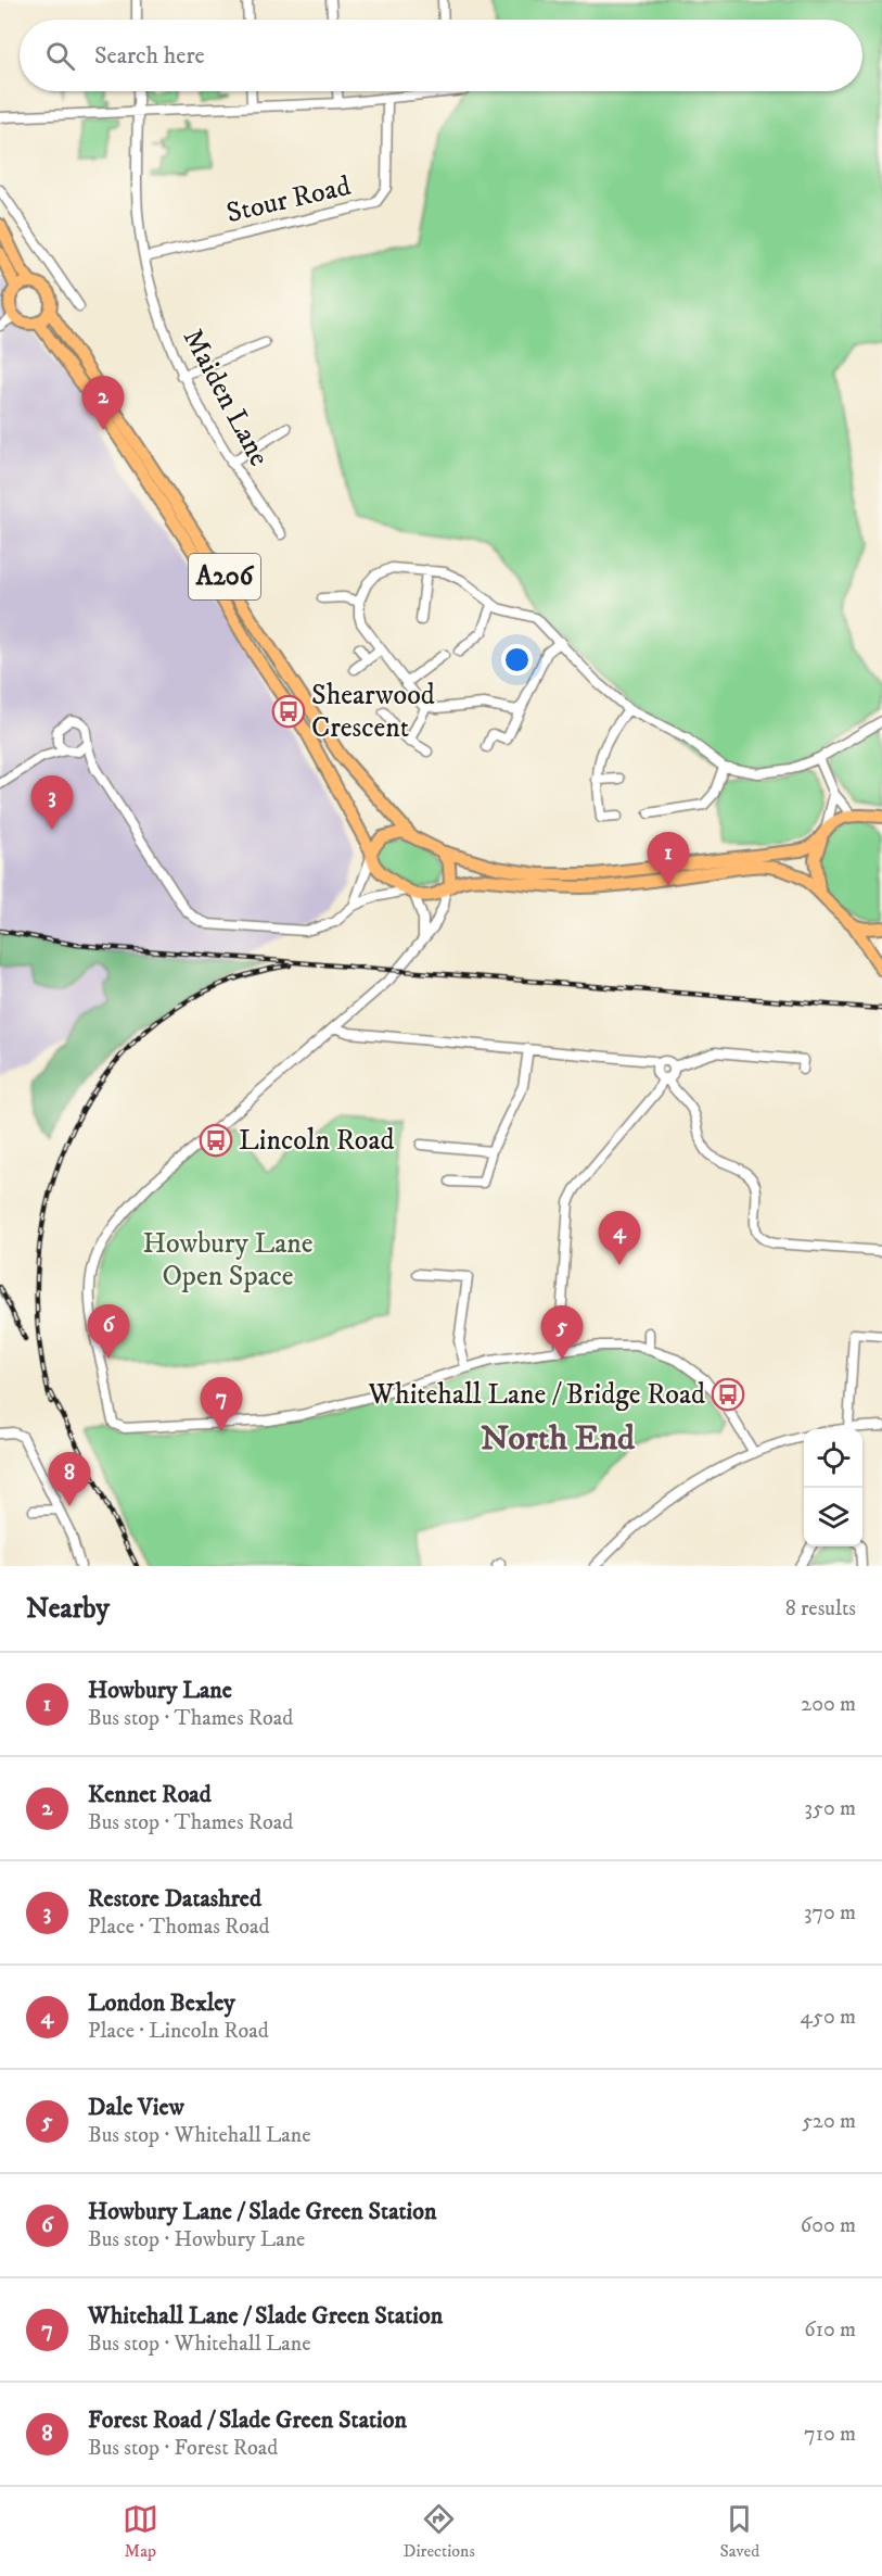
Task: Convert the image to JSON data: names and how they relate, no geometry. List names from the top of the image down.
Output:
{
  "streets": {
    "main road": ["A206"],
    "street": ["Stour Road", "Maiden Lane"]
  },
  "crossings": [
    ["Stour Road", "Maiden Lane"]
  ],
  "districts": ["North End"],
  "parks": ["Howbury Lane Open Space"],
  "places": {
    "bus stop": ["Shearwood Crescent", "Lincoln Road", "Whitehall Lane / Bridge Road"]
  },
  "page": {
    "search": "Search here",
    "pins": [
      "2",
      "3",
      "1",
      "4",
      "6",
      "5",
      "7",
      "8"
    ],
    "heading": ["Nearby", "8 results"],
    "list": [
      {
        "mark": "1",
        "name": "Howbury Lane",
        "note": "Bus stop · Thames Road",
        "value": "200 m"
      },
      {
        "mark": "2",
        "name": "Kennet Road",
        "note": "Bus stop · Thames Road",
        "value": "350 m"
      },
      {
        "mark": "3",
        "name": "Restore Datashred",
        "note": "Place · Thomas Road",
        "value": "370 m"
      },
      {
        "mark": "4",
        "name": "London Bexley",
        "note": "Place · Lincoln Road",
        "value": "450 m"
      },
      {
        "mark": "5",
        "name": "Dale View",
        "note": "Bus stop · Whitehall Lane",
        "value": "520 m"
      },
      {
        "mark": "6",
        "name": "Howbury Lane / Slade Green Station",
        "note": "Bus stop · Howbury Lane",
        "value": "600 m"
      },
      {
        "mark": "7",
        "name": "Whitehall Lane / Slade Green Station",
        "note": "Bus stop · Whitehall Lane",
        "value": "610 m"
      },
      {
        "mark": "8",
        "name": "Forest Road / Slade Green Station",
        "note": "Bus stop · Forest Road",
        "value": "710 m"
      }
    ],
    "nav": ["Map", "Directions", "Saved"]
  }
}
